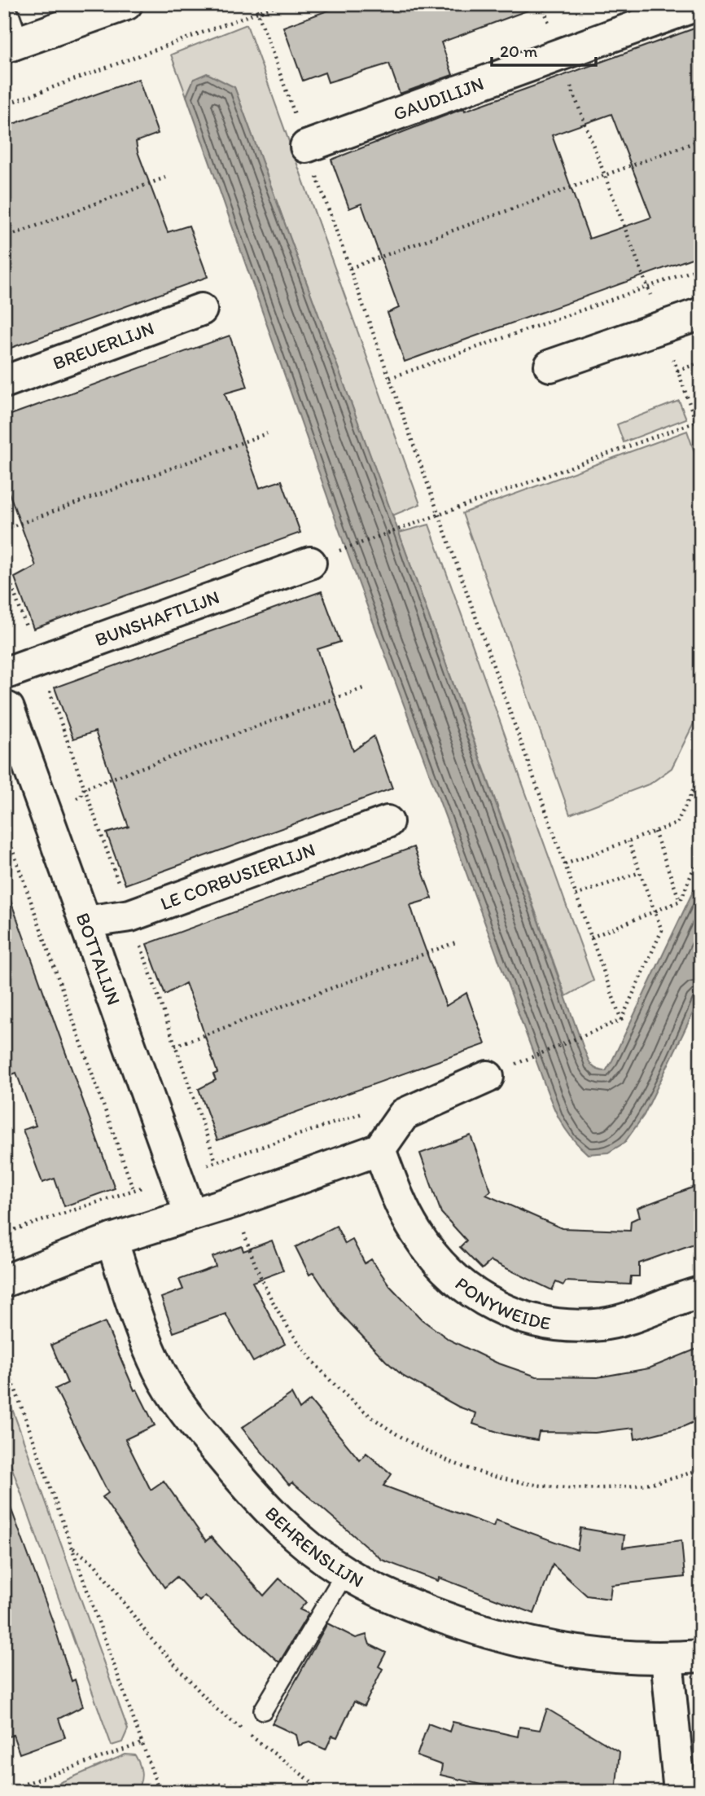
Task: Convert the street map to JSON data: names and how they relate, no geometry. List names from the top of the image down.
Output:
{
  "streets": {
    "street": [
      "GAUDILIJN",
      "BREUERLIJN",
      "BUNSHAFTLIJN",
      "LE CORBUSIERLIJN",
      "BOTTALIJN",
      "PONYWEIDE",
      "BEHRENSLIJN"
    ]
  },
  "crossings": [
    ["LE CORBUSIERLIJN", "BOTTALIJN"]
  ],
  "scale_bar": "20 m"
}
